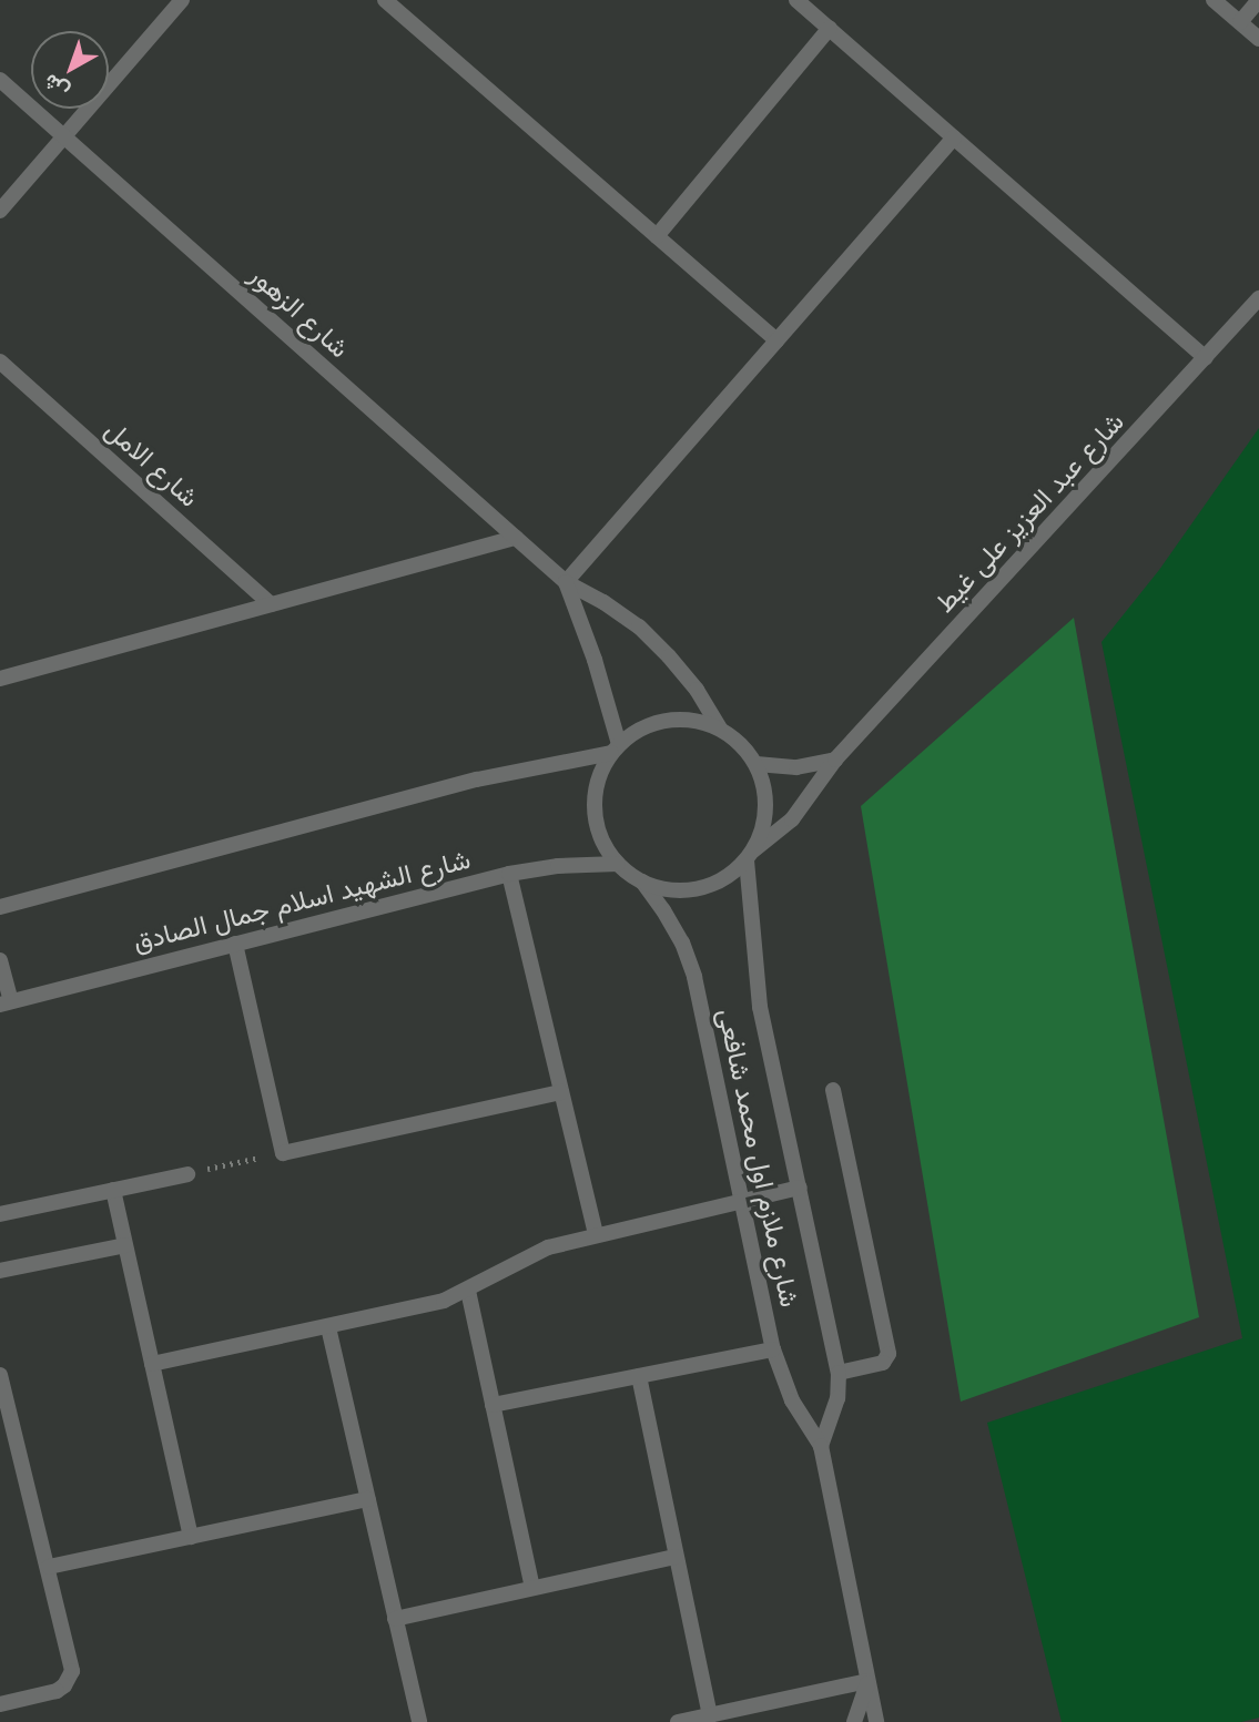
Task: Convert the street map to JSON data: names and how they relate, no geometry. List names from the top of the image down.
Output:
{
  "streets": {
    "street": [
      "شارع الزهور",
      "شارع الامل",
      "شارع عبد العزيز على غيط",
      "شارع الشهيد اسلام جمال الصادق",
      "شارع ملازم اول محمد شافعى"
    ]
  },
  "crossings": [
    ["شارع الزهور", "شارع عبد العزيز على غيط"],
    ["شارع الزهور", "شارع الشهيد اسلام جمال الصادق"],
    ["شارع الزهور", "شارع ملازم اول محمد شافعى"],
    ["شارع عبد العزيز على غيط", "شارع الشهيد اسلام جمال الصادق"],
    ["شارع عبد العزيز على غيط", "شارع ملازم اول محمد شافعى"],
    ["شارع الشهيد اسلام جمال الصادق", "شارع ملازم اول محمد شافعى"]
  ],
  "north": "bottom left"
}
